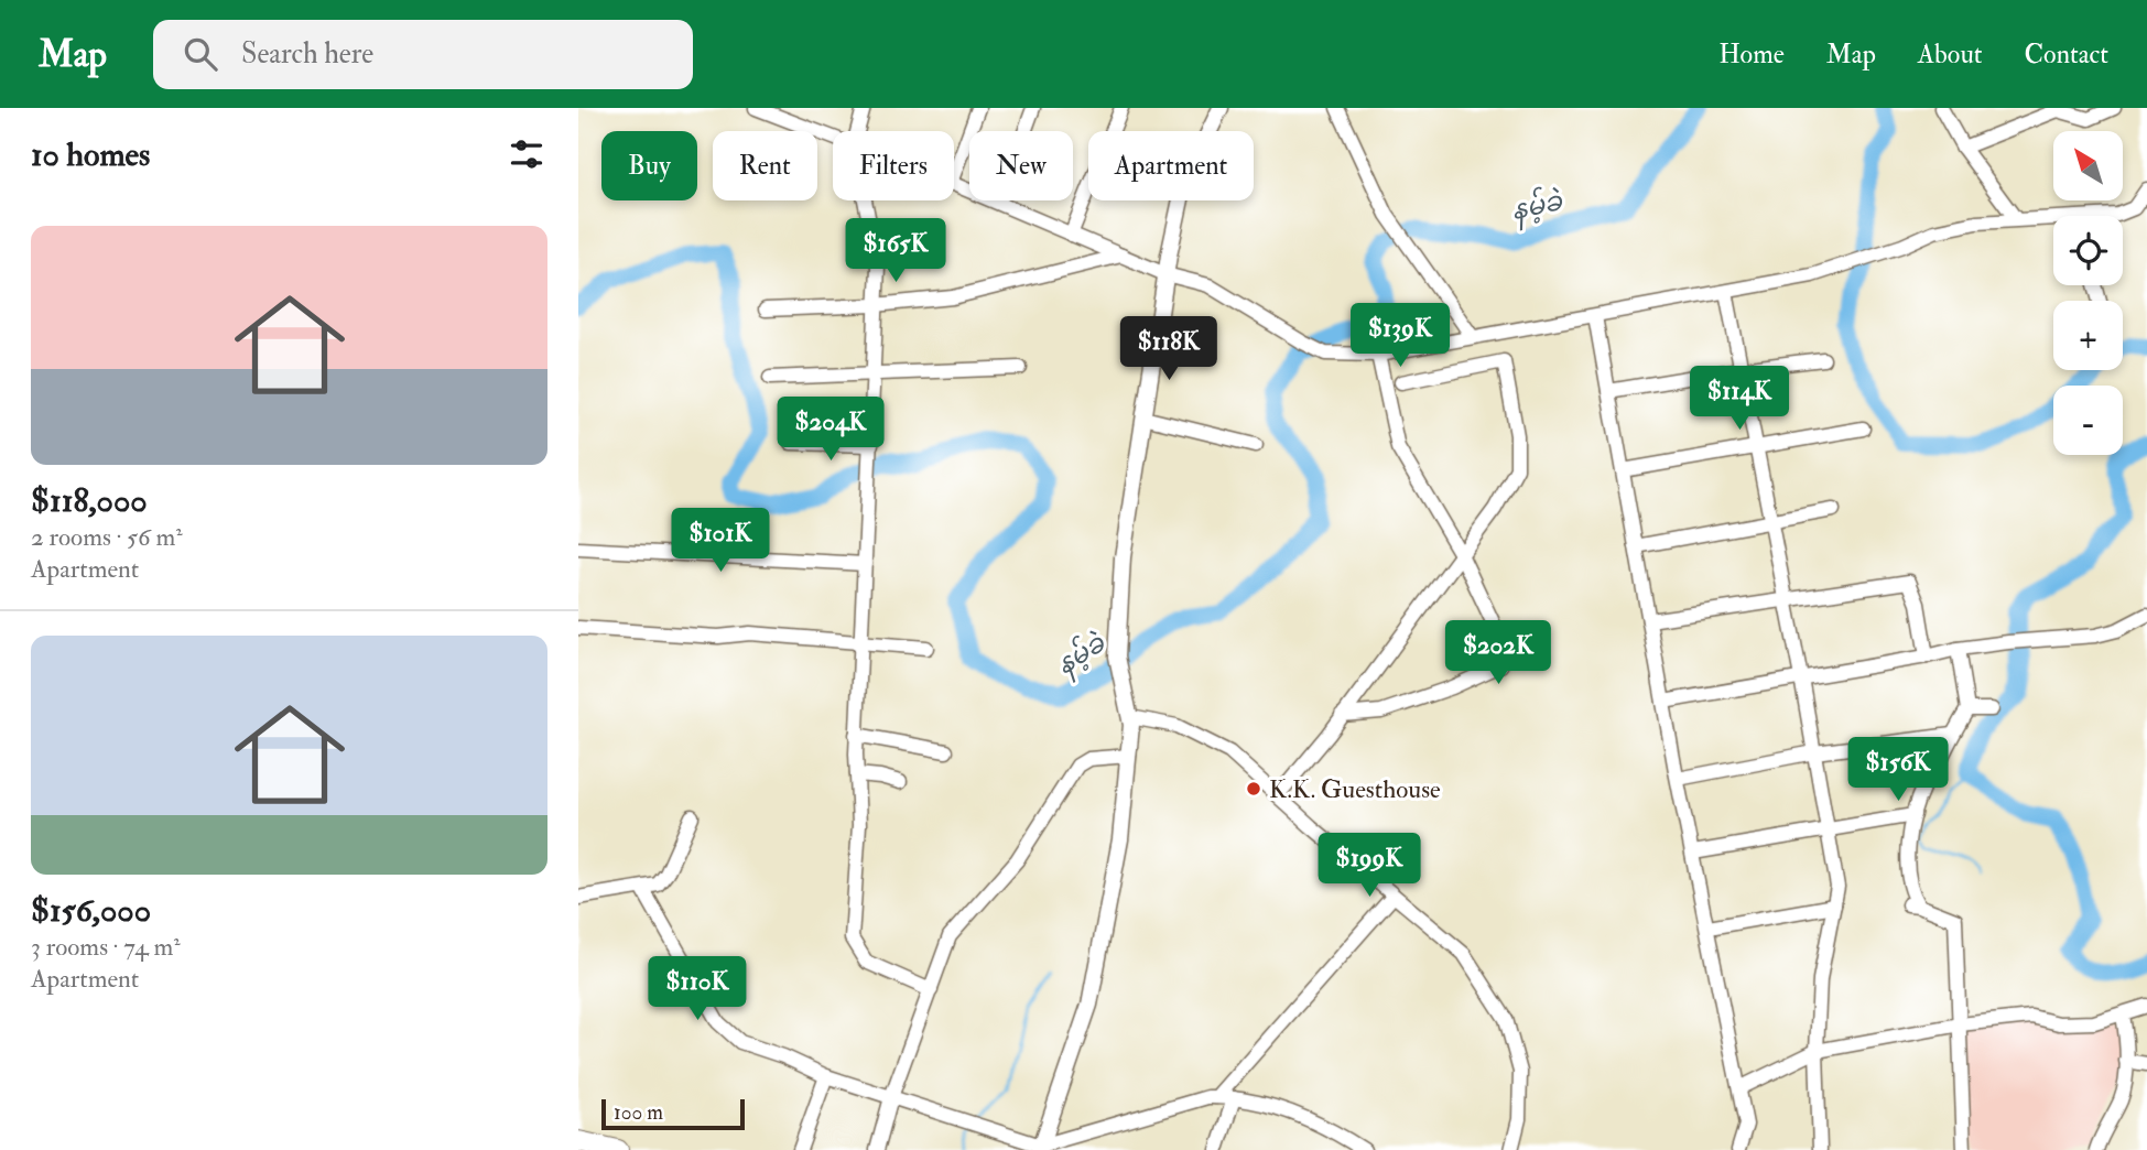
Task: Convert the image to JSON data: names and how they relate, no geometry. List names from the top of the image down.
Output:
{
  "water": ["နမ့်ခဲ"],
  "places": ["K.K. Guesthouse"],
  "scale_bar": "100 m",
  "north": "top left",
  "page": {
    "header": "Map",
    "search": "Search here",
    "nav": [
      "Home",
      "Map",
      "About",
      "Contact"
    ],
    "heading": "10 homes",
    "map_buttons": ["+", "−"],
    "chip": [
      "Buy",
      "Rent",
      "Filters",
      "New",
      "Apartment"
    ],
    "list": [
      {
        "name": "$118,000",
        "note": "2 rooms · 56 m² · Apartment"
      },
      {
        "name": "$156,000",
        "note": "3 rooms · 74 m² · Apartment"
      }
    ],
    "price": [
      "$165K",
      "$139K",
      "$118K",
      "$114K",
      "$204K",
      "$101K",
      "$202K",
      "$156K",
      "$199K",
      "$110K"
    ],
    "scale": "100 m"
  }
}
